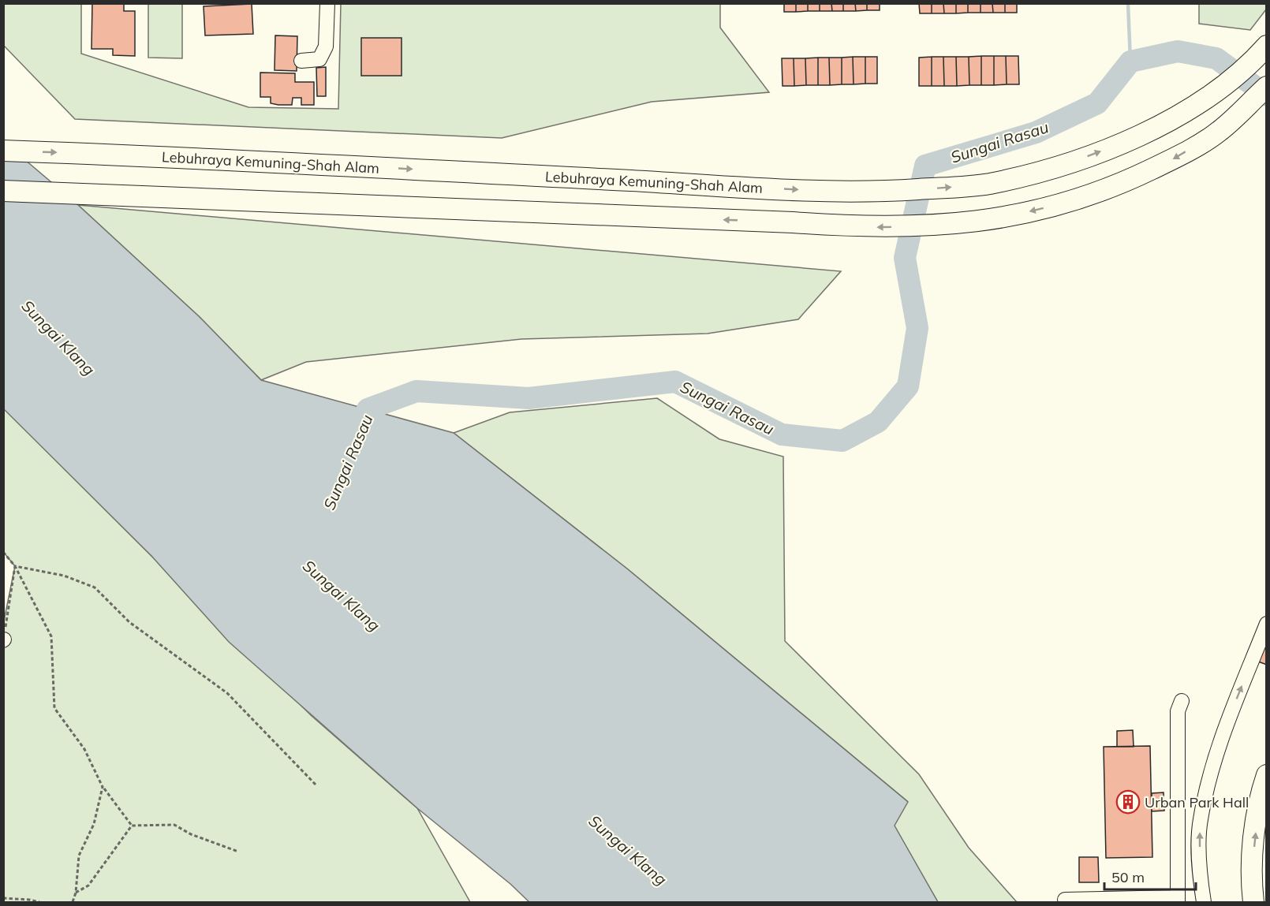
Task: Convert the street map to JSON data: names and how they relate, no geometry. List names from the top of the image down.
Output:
{
  "streets": {
    "highway": ["Lebuhraya Kemuning-Shah Alam"]
  },
  "water": ["Sungai Rasau", "Sungai Klang"],
  "places": {
    "building": ["Urban Park Hall"]
  },
  "scale_bar": "50 m"
}
